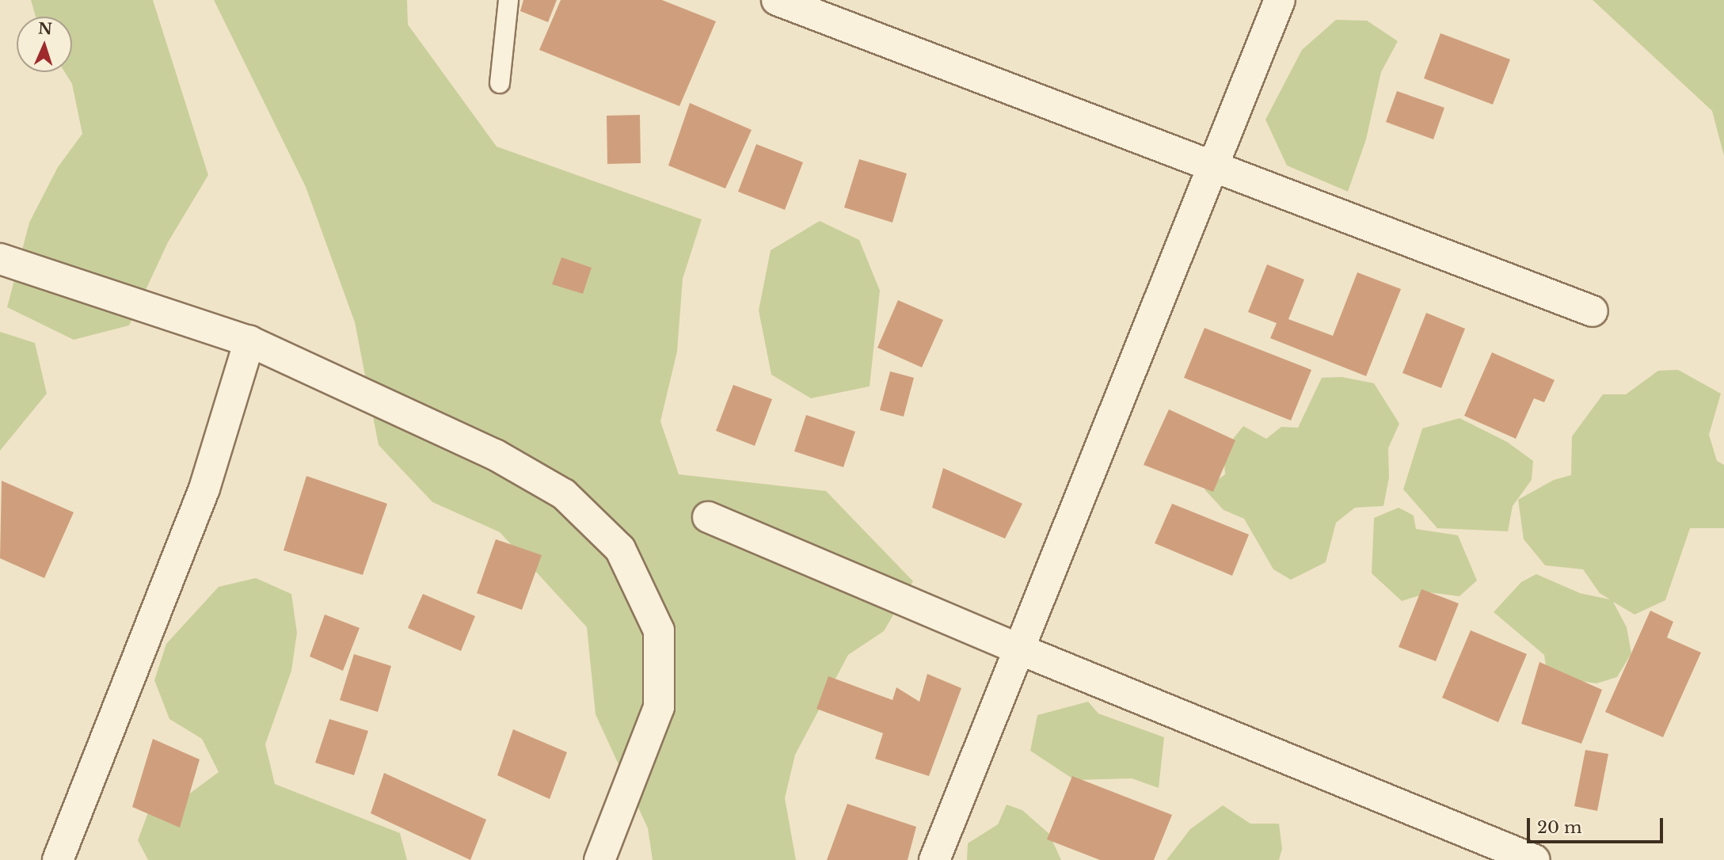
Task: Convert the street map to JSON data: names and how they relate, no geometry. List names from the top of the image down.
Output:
{
  "scale_bar": "20 m",
  "north": "top"
}
